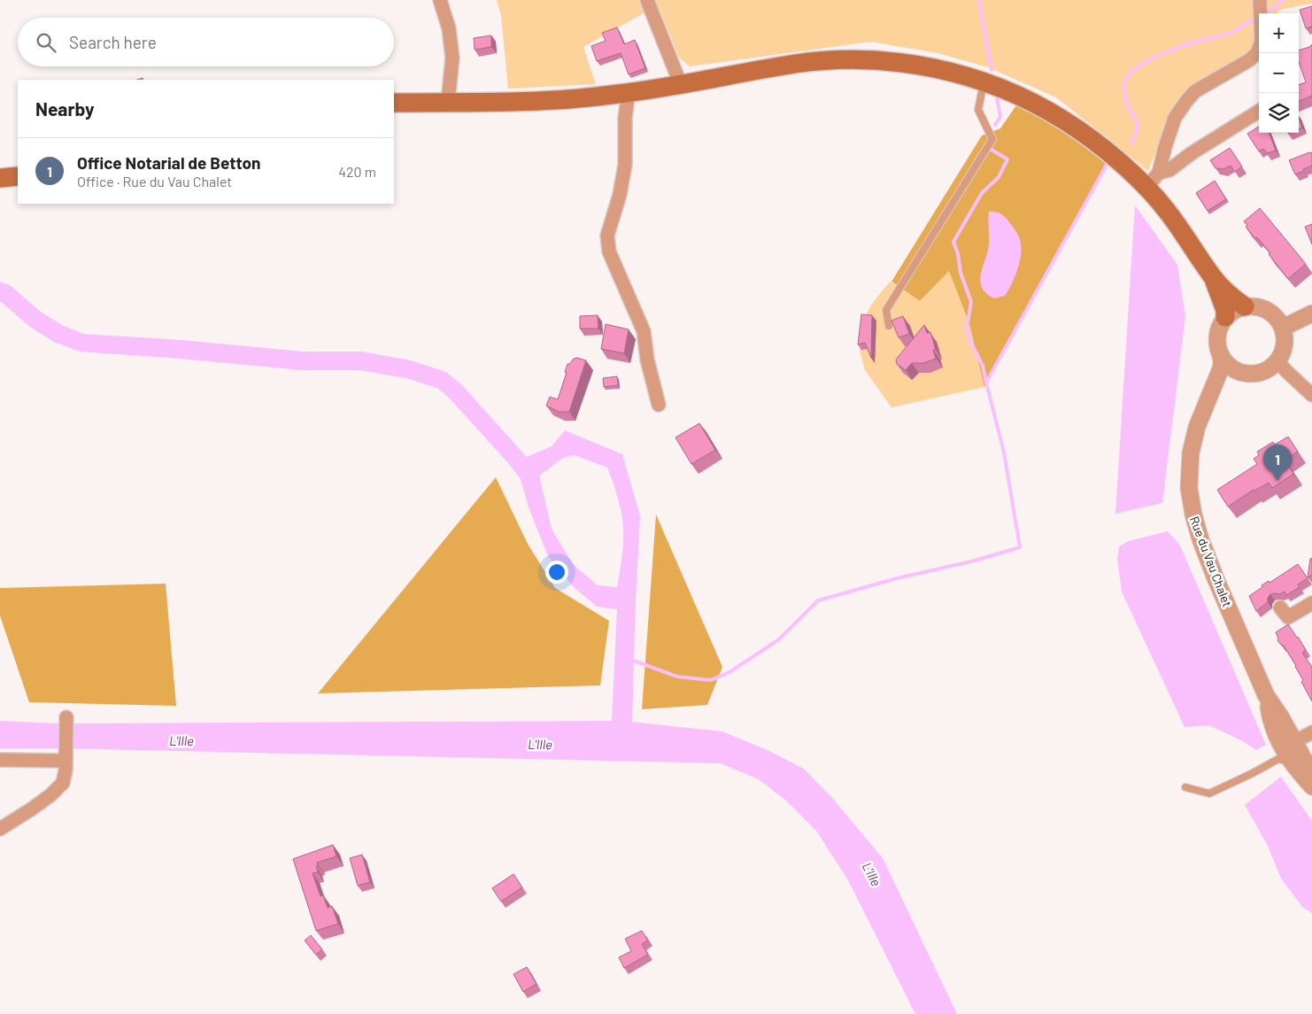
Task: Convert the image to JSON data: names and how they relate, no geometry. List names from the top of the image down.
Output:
{
  "streets": {
    "street": ["Rue du Vau Chalet"]
  },
  "water": ["L'Ille"],
  "page": {
    "map_buttons": ["+", "−"],
    "search": "Search here",
    "heading": "Nearby",
    "list": [
      {
        "mark": "1",
        "name": "Office Notarial de Betton",
        "note": "Office · Rue du Vau Chalet",
        "value": "420 m"
      }
    ],
    "pins": "1"
  }
}
